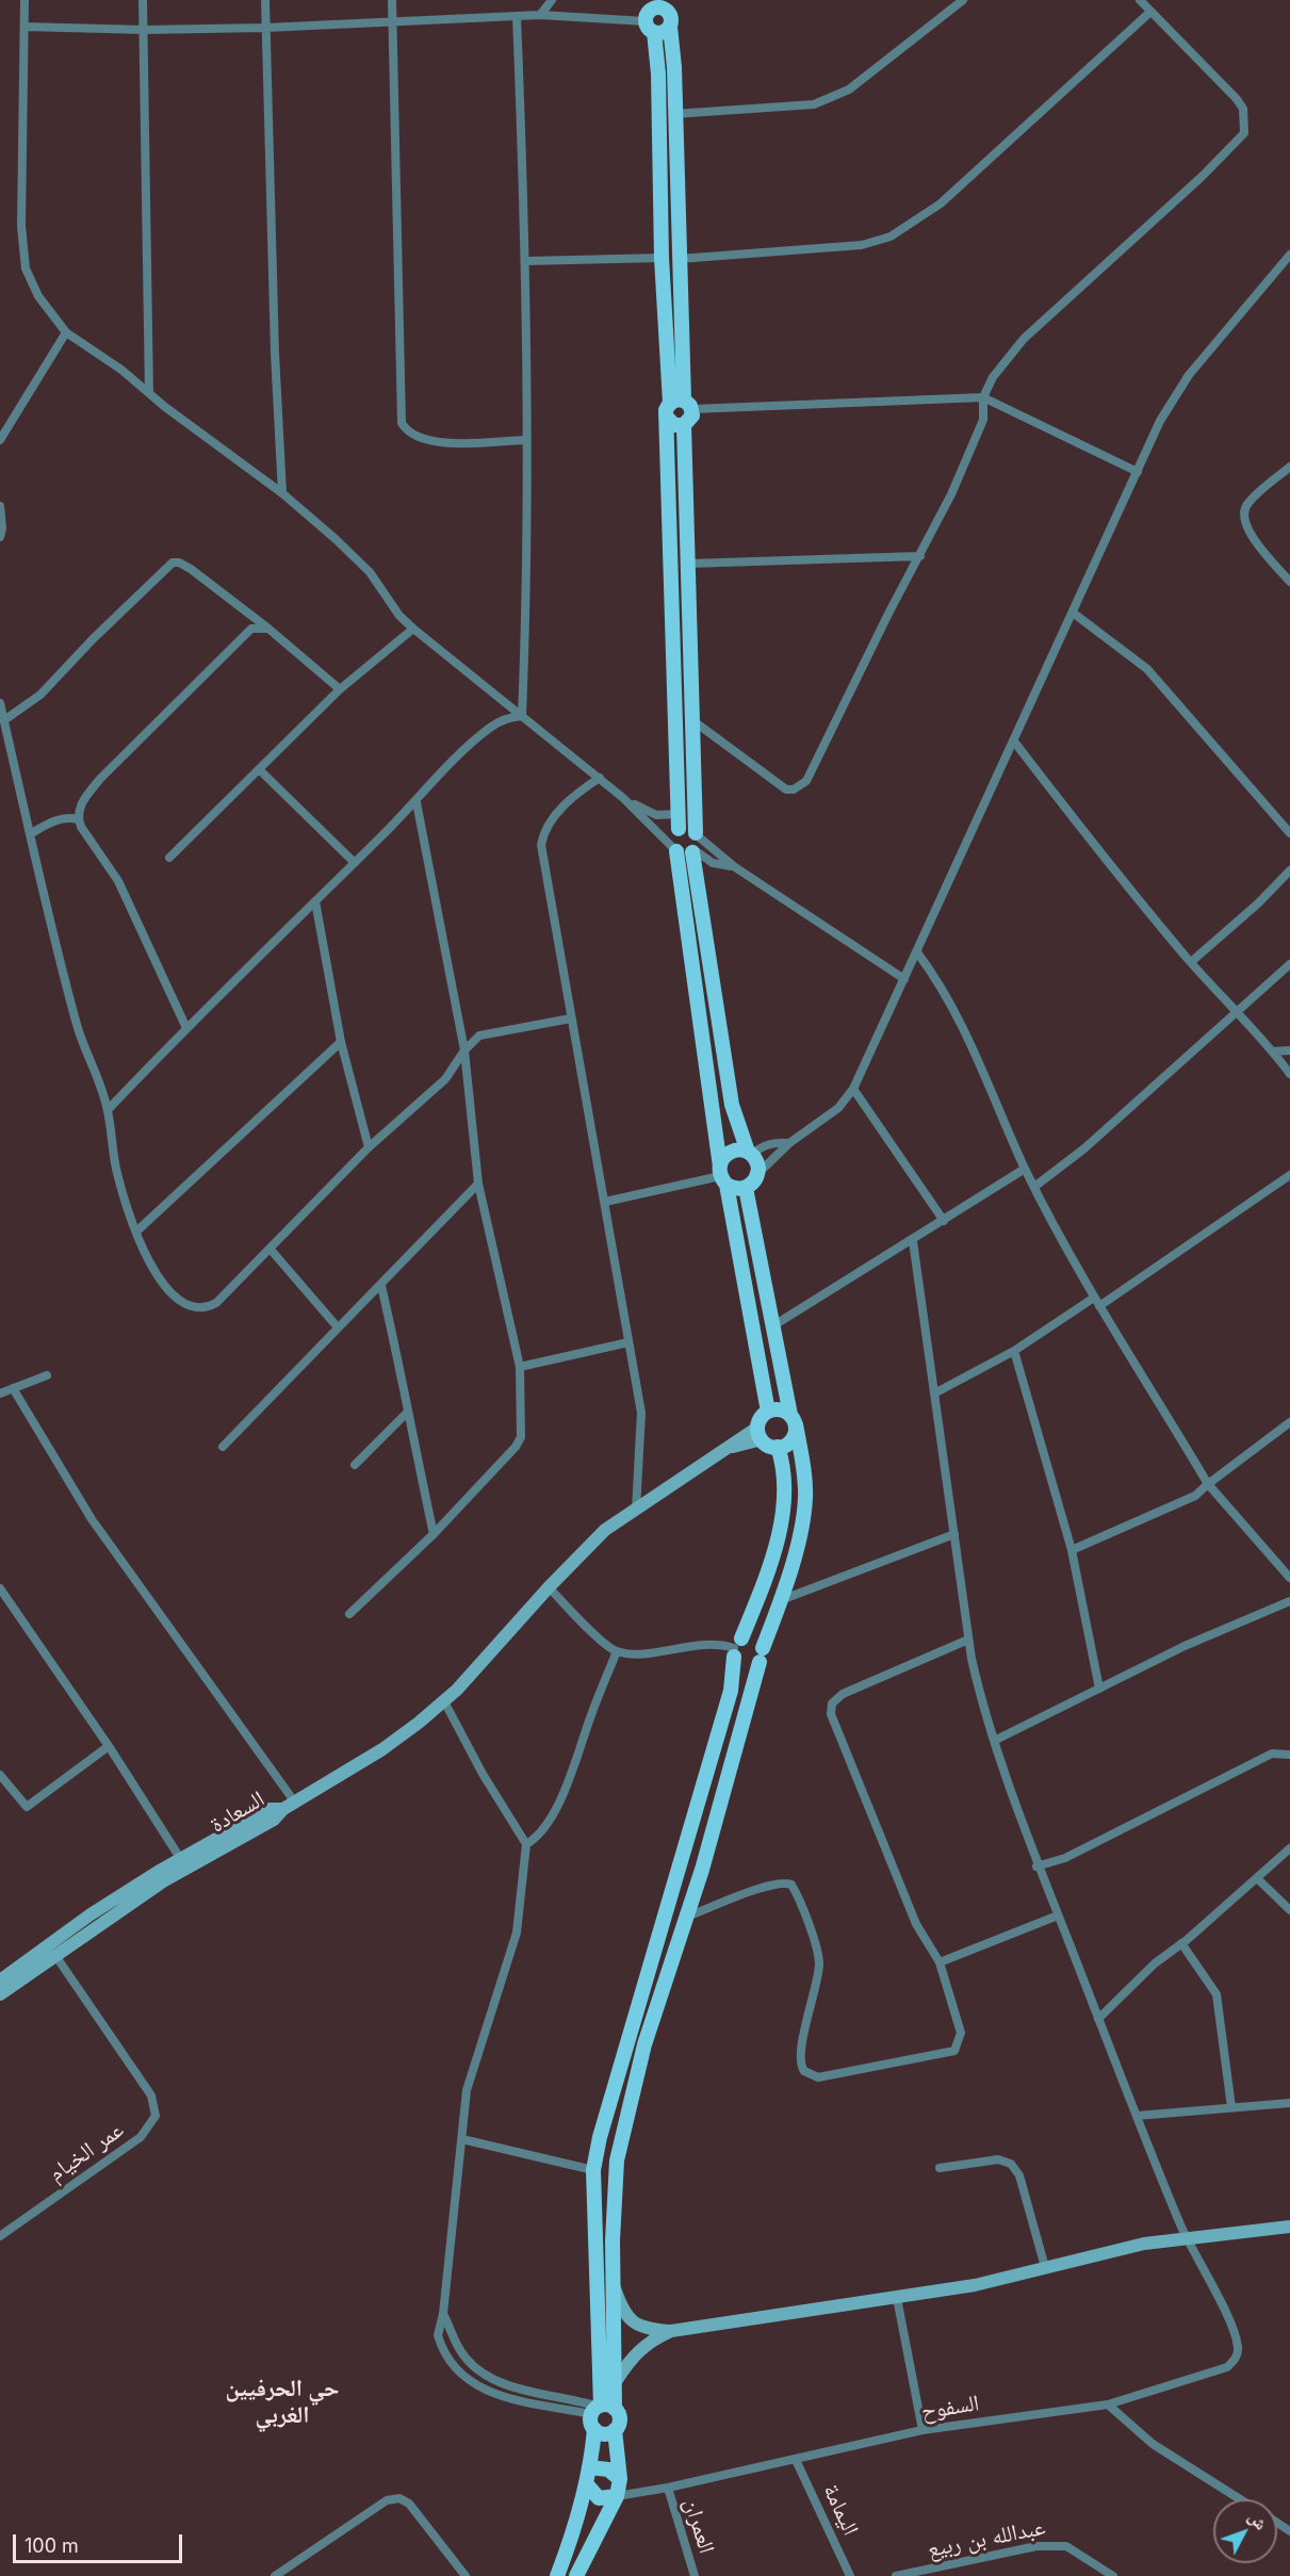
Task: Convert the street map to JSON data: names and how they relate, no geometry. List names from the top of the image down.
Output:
{
  "streets": {
    "street": [
      "السعادة",
      "عمر الخيام",
      "السفوح",
      "اليمامة",
      "العمران",
      "عبدالله بن ربيع"
    ]
  },
  "crossings": [
    ["السعادة", "عمر الخيام"],
    ["السفوح", "اليمامة"],
    ["السفوح", "العمران"]
  ],
  "districts": ["حي الحرفيين الغربي"],
  "scale_bar": "100 m",
  "north": "top right"
}
